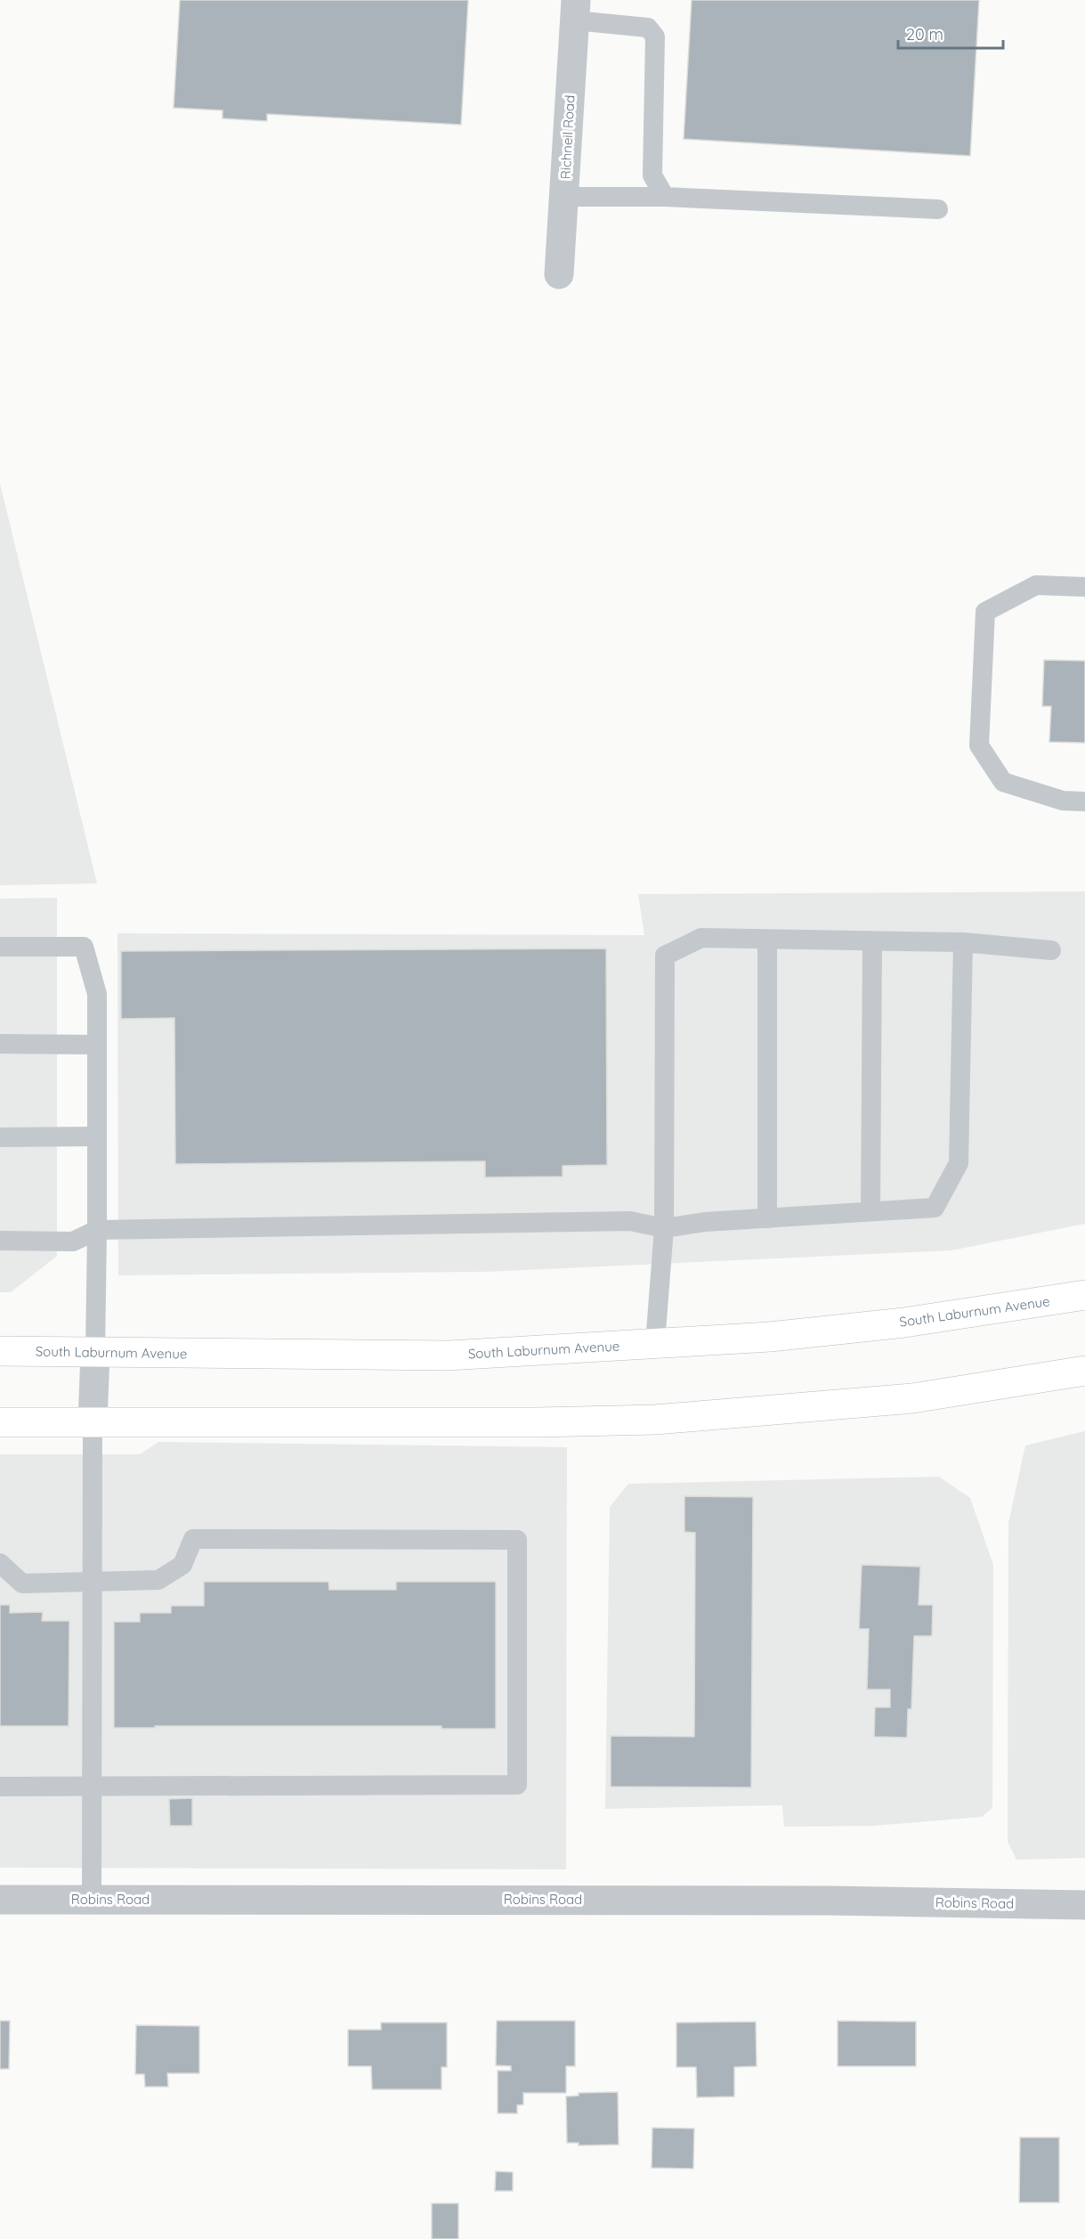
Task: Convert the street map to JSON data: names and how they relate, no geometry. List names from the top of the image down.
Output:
{
  "streets": {
    "main road": ["South Laburnum Avenue"],
    "street": ["Richneil Road", "Robins Road"]
  },
  "scale_bar": "20 m"
}
